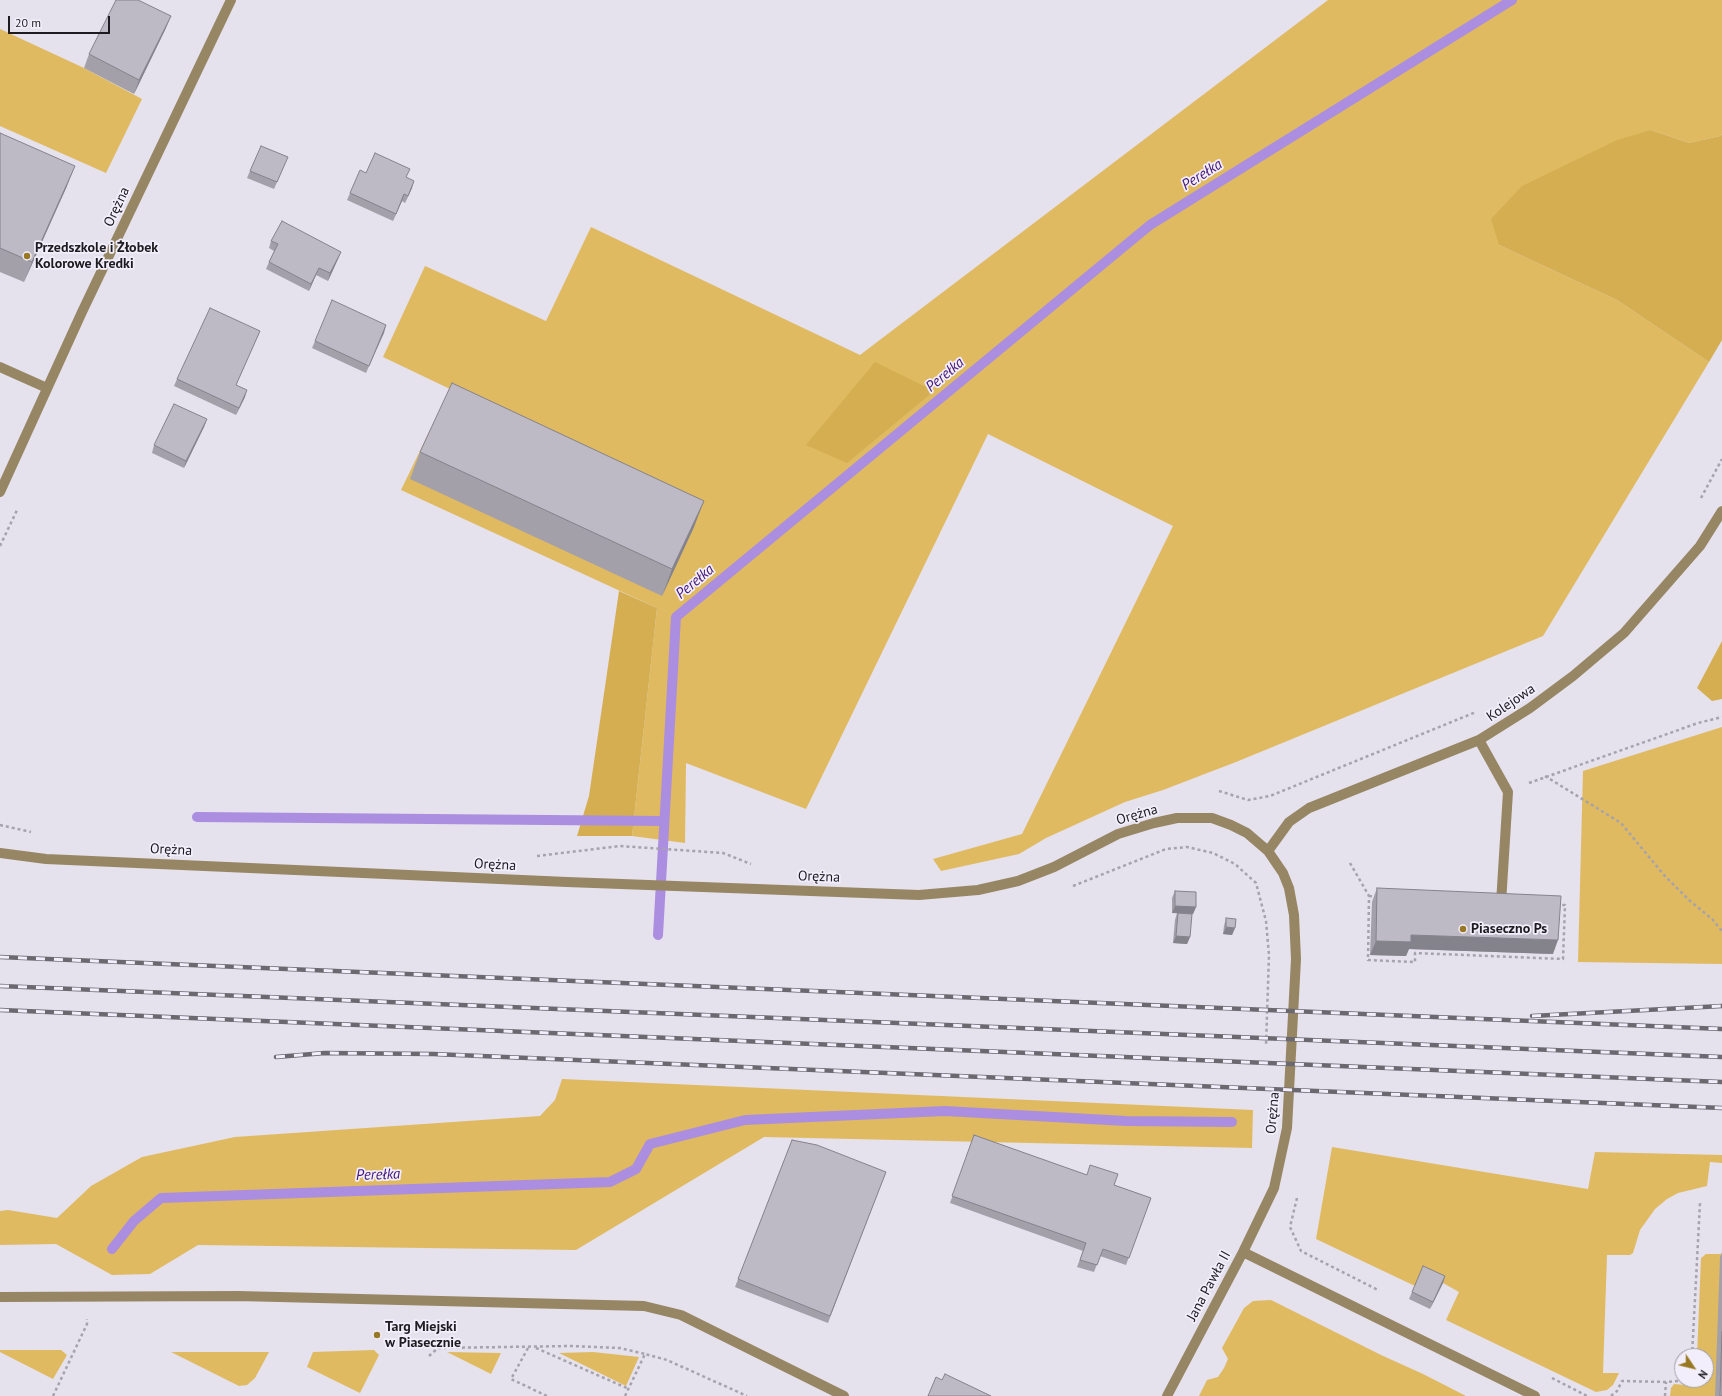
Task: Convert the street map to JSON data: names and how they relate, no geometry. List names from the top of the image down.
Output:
{
  "streets": {
    "street": ["Orężna", "Kolejowa", "Jana Pawła II"]
  },
  "crossings": [
    ["Orężna", "Kolejowa"],
    ["Orężna", "Jana Pawła II"]
  ],
  "water": ["Perełka"],
  "places": ["Przedszkole i Żłobek Kolorowe Kredki", "Piaseczno Ps", "Targ Miejski w Piasecznie"],
  "scale_bar": "20 m",
  "north": "bottom right"
}
